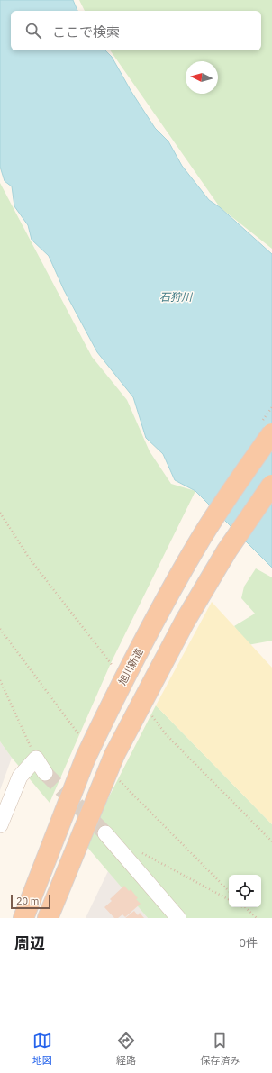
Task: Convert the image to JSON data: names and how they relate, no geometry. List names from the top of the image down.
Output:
{
  "streets": {
    "highway": ["旭川新道"]
  },
  "water": ["石狩川"],
  "scale_bar": "20 m",
  "north": "left",
  "page": {
    "search": "ここで検索",
    "scale": "20 m",
    "heading": ["周辺", "0件"],
    "nav": ["地図", "経路", "保存済み"]
  }
}
